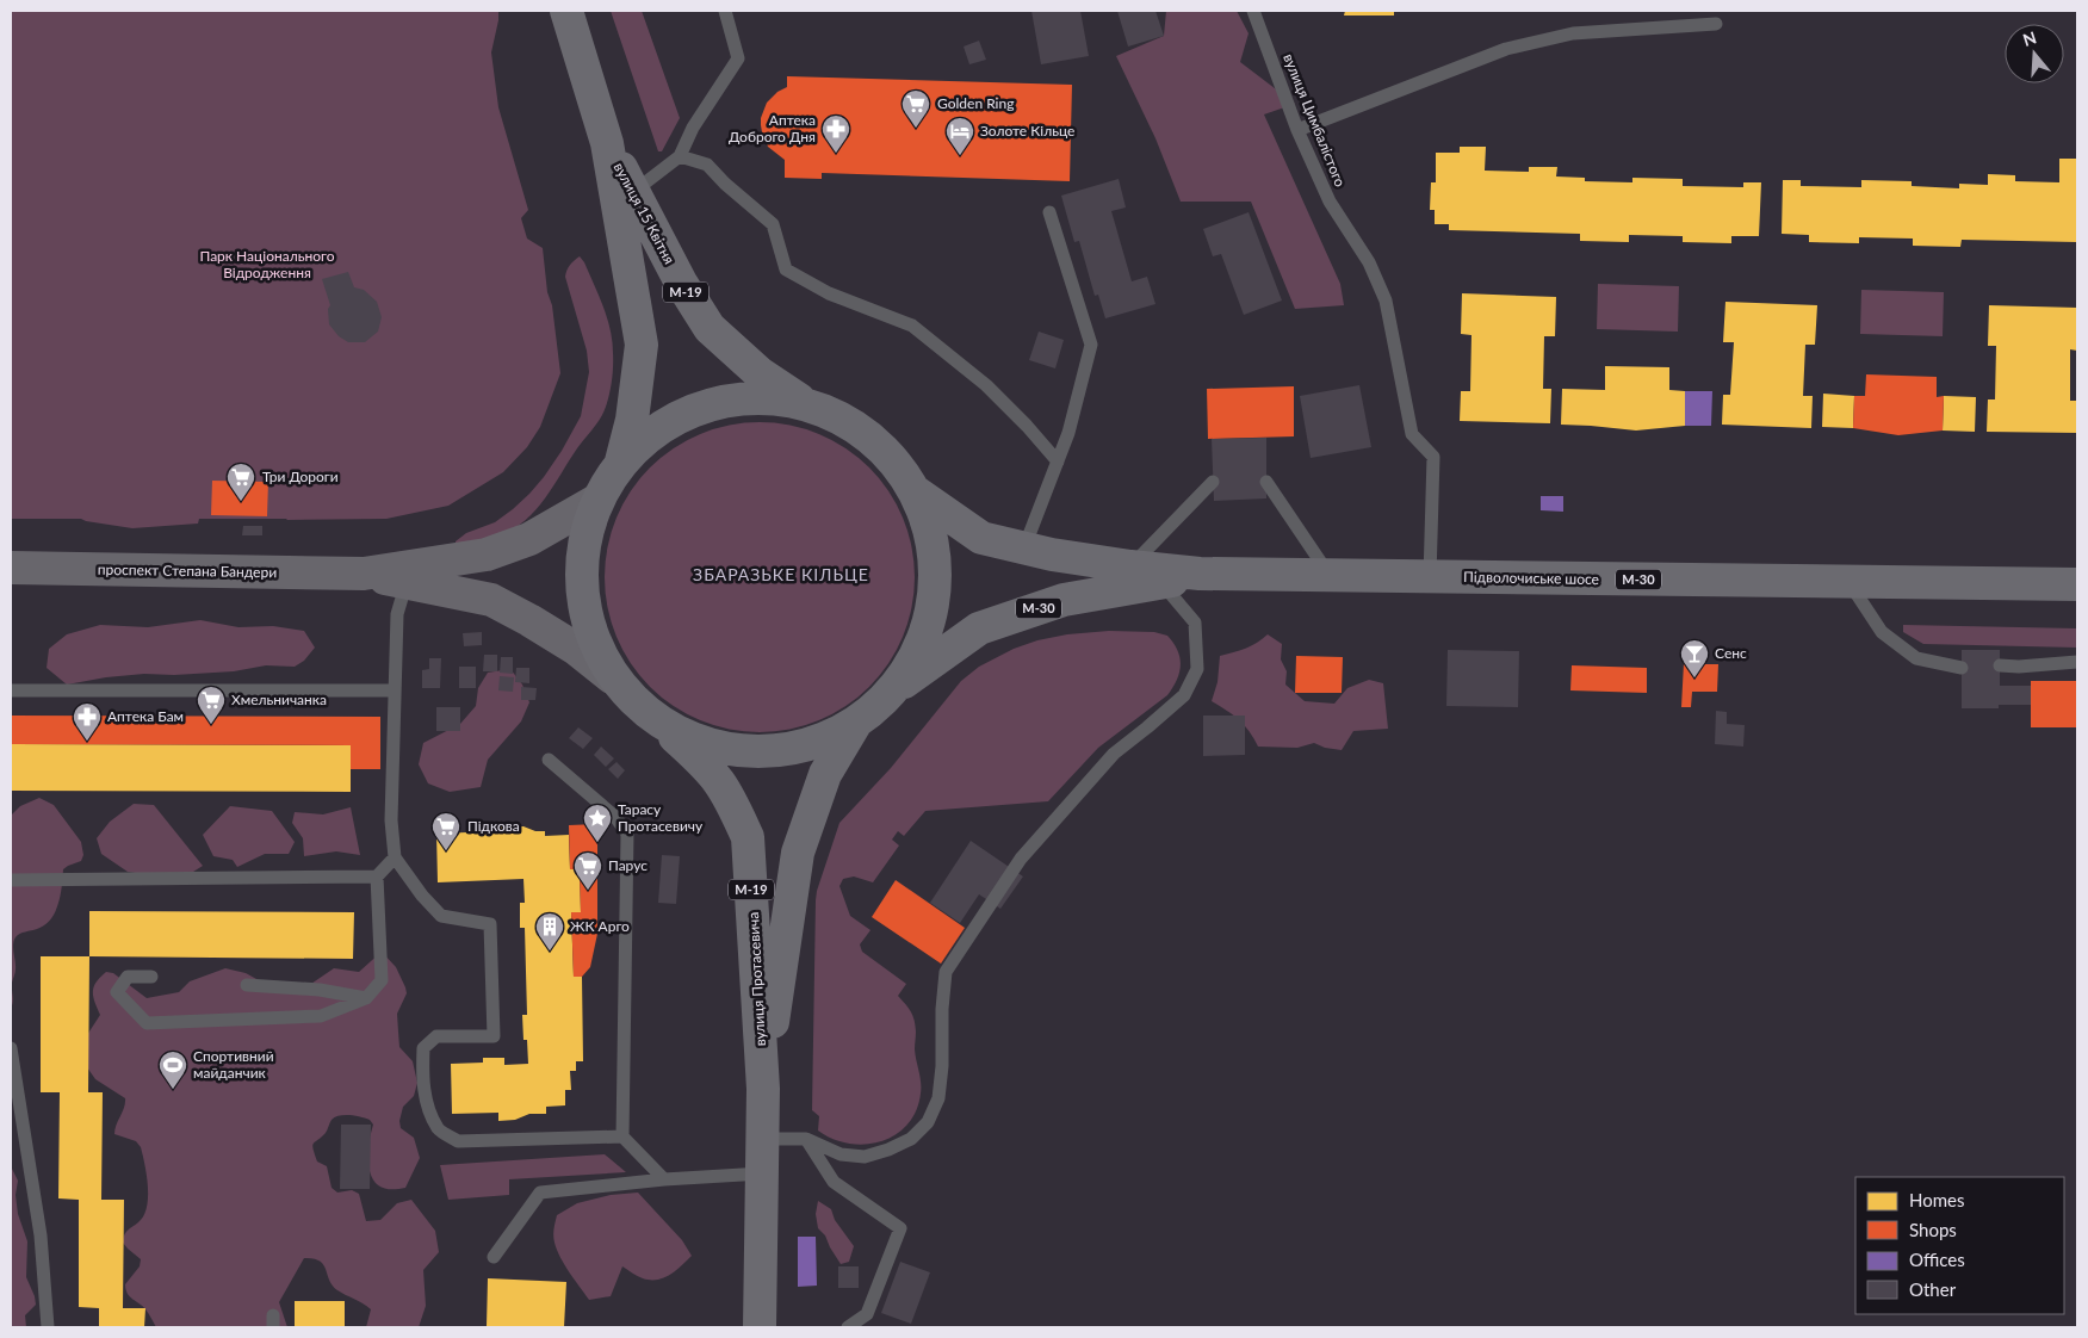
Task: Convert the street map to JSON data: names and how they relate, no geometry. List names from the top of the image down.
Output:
{
  "streets": {
    "highway": [
      "вулиця 15 Квітня",
      "М-19",
      "Підволочиське шосе",
      "М-30",
      "вулиця Протасевича"
    ],
    "main road": ["проспект Степана Бандери"],
    "lane": ["вулиця Цимбалістого"]
  },
  "crossings": [
    ["вулиця Цимбалістого", "Підволочиське шосе"],
    ["вулиця 15 Квітня", "М-19"],
    ["М-19", "проспект Степана Бандери"],
    ["М-19", "Підволочиське шосе"],
    ["М-19", "вулиця Протасевича"]
  ],
  "districts": ["ЗБАРАЗЬКЕ КІЛЬЦЕ"],
  "parks": ["Парк Національного Відродження"],
  "places": {
    "supermarket": [
      "Golden Ring",
      "Три Дороги",
      "Хмельничанка",
      "Підкова",
      "Парус"
    ],
    "pharmacy": ["Аптека Доброго Дня", "Аптека Бам"],
    "hotel": ["Золоте Кільце"],
    "bar": ["Сенс"],
    "place": ["Тарасу Протасевичу"],
    "building": ["ЖК Арго"],
    "sports": ["Спортивний майданчик"]
  },
  "legend": [
    "Homes",
    "Shops",
    "Offices",
    "Other"
  ],
  "north": "top"
}
